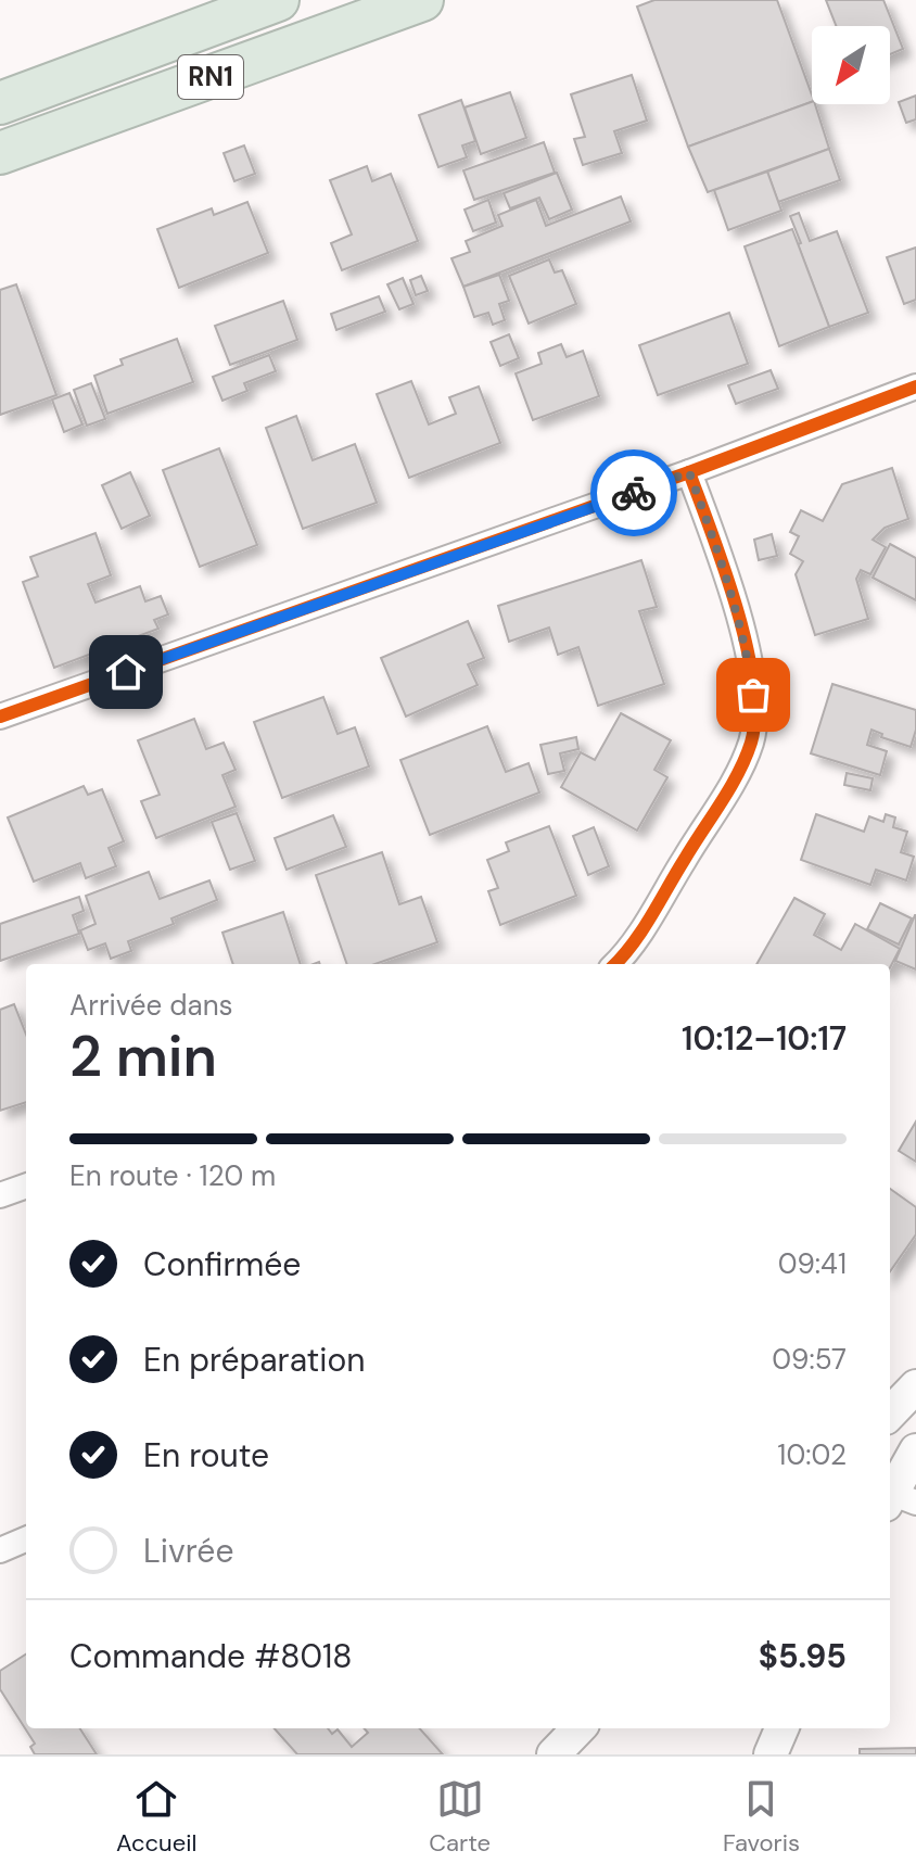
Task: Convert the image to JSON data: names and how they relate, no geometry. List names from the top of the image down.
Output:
{
  "streets": {
    "highway": ["RN1"]
  },
  "north": "bottom left",
  "page": {
    "heading": ["2 min", "Arrivée dans", "10:12–10:17"],
    "panel": ["Commande #8018", "$5.95"],
    "bar": "En route · 120 m",
    "list": [
      ["Confirmée", "09:41"],
      ["En préparation", "09:57"],
      ["En route", "10:02"],
      "Livrée"
    ],
    "tabs": ["Accueil", "Carte", "Favoris"]
  }
}
